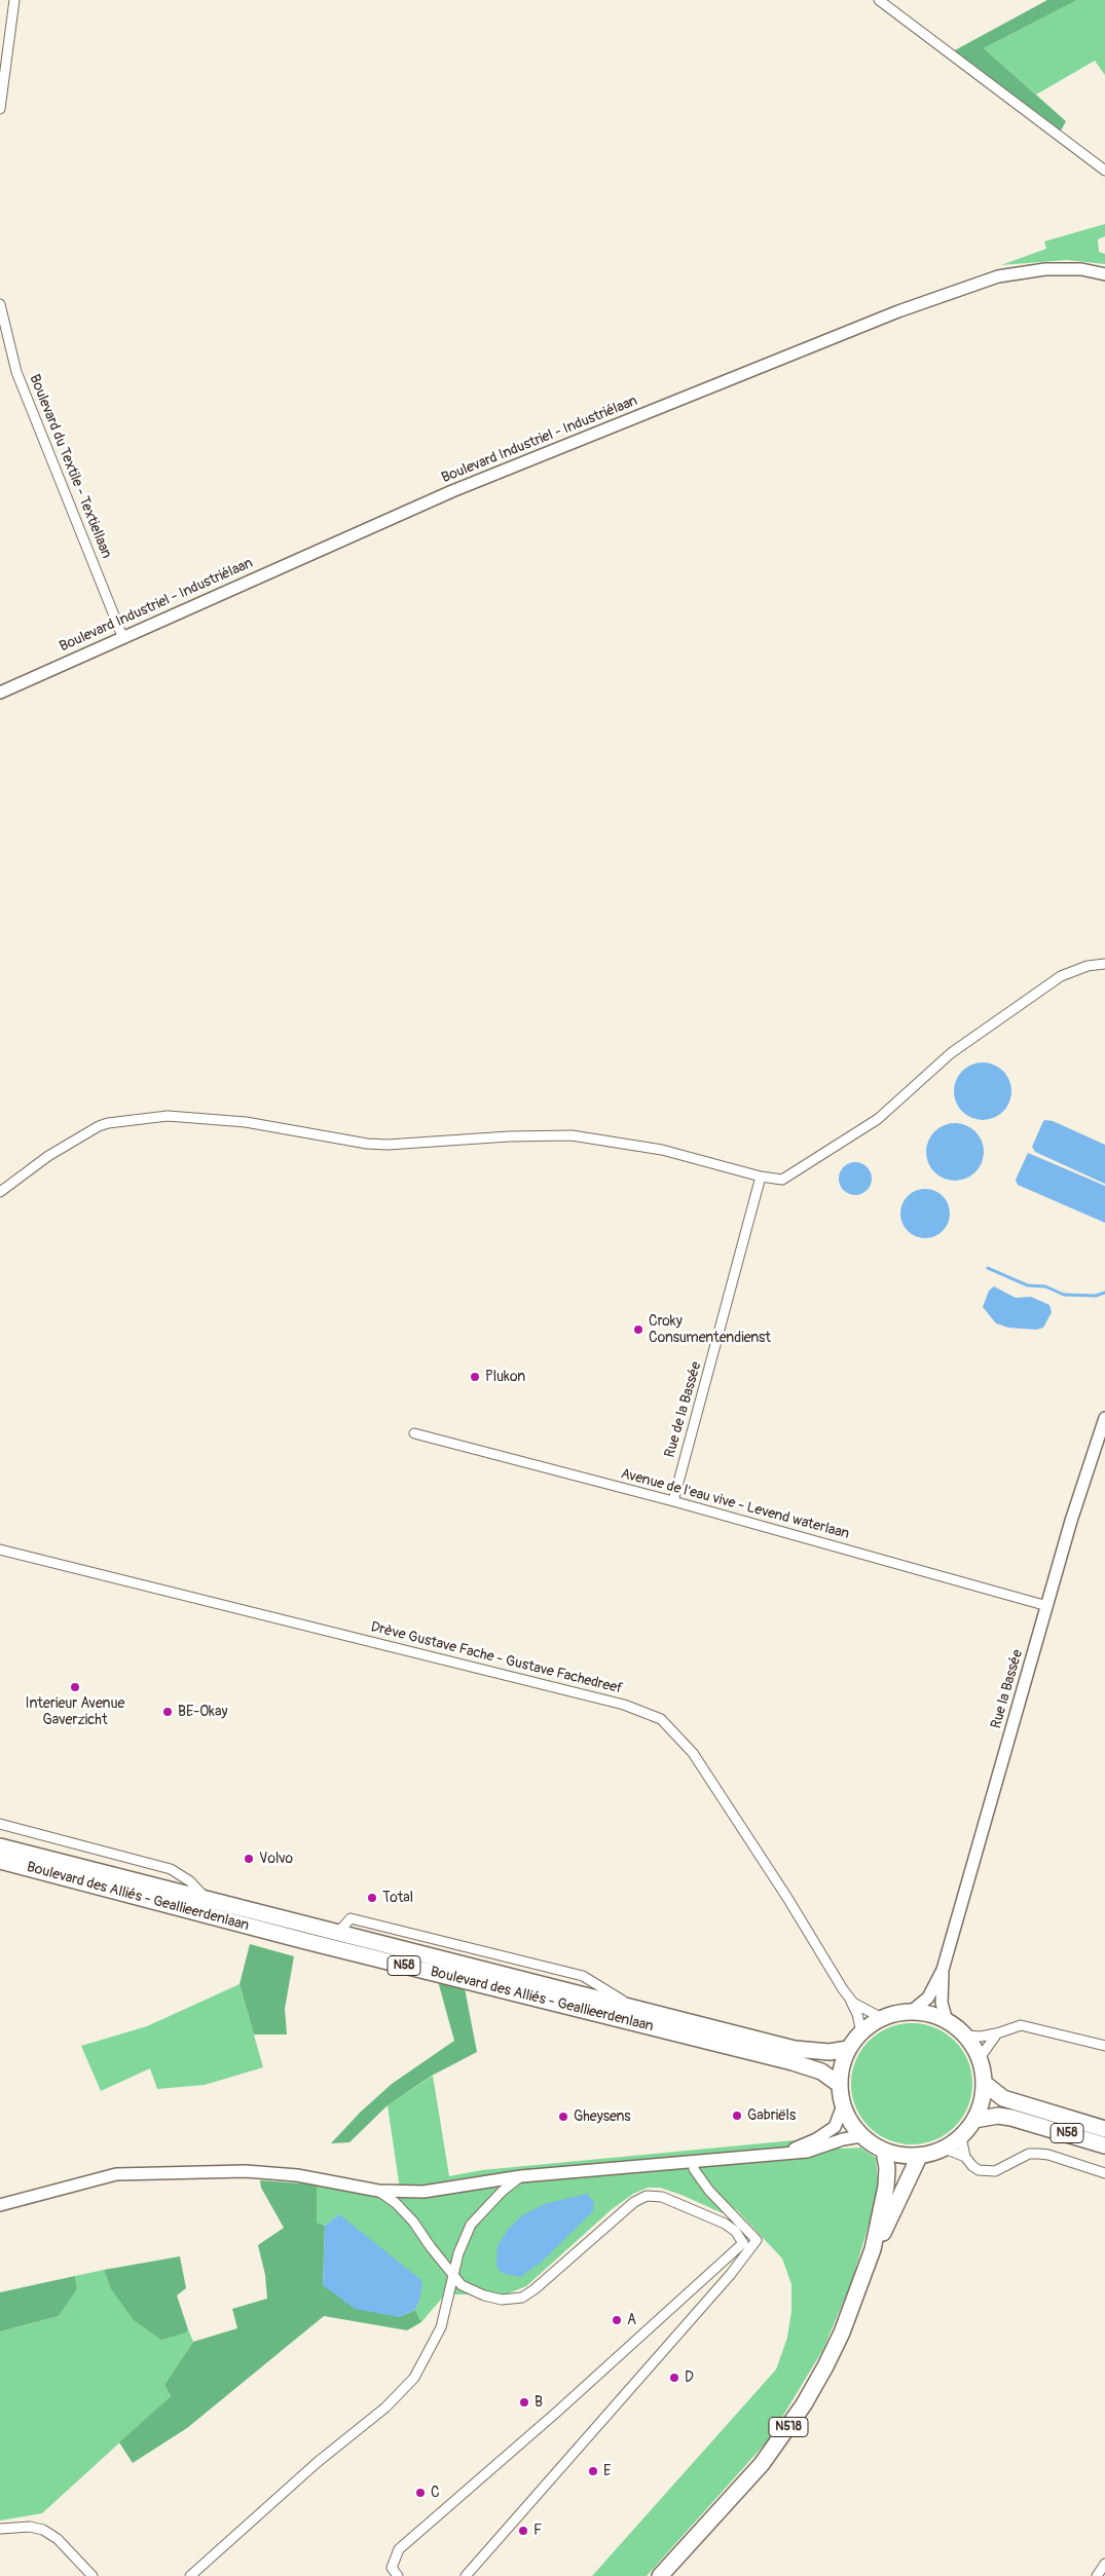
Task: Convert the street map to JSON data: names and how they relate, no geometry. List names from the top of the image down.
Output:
{
  "streets": {
    "highway": ["Boulevard des Alliés - Geallieerdenlaan", "N58", "N518"],
    "main road": ["Boulevard Industriel - Industriélaan", "Rue la Bassée"],
    "street": [
      "Boulevard du Textile - Textiellaan",
      "Rue de la Bassée",
      "Avenue de l'eau vive - Levend waterlaan",
      "Drève Gustave Fache - Gustave Fachedreef"
    ]
  },
  "crossings": [
    ["Boulevard Industriel - Industriélaan", "Boulevard du Textile - Textiellaan"],
    ["Rue de la Bassée", "Avenue de l'eau vive - Levend waterlaan"],
    ["Avenue de l'eau vive - Levend waterlaan", "Rue la Bassée"],
    ["Drève Gustave Fache - Gustave Fachedreef", "Rue la Bassée"],
    ["Drève Gustave Fache - Gustave Fachedreef", "Boulevard des Alliés - Geallieerdenlaan"],
    ["Drève Gustave Fache - Gustave Fachedreef", "N58"],
    ["Drève Gustave Fache - Gustave Fachedreef", "N518"],
    ["Rue la Bassée", "Boulevard des Alliés - Geallieerdenlaan"],
    ["Rue la Bassée", "N58"],
    ["Rue la Bassée", "N518"],
    ["Boulevard des Alliés - Geallieerdenlaan", "N58"],
    ["Boulevard des Alliés - Geallieerdenlaan", "N518"],
    ["N58", "N518"]
  ],
  "places": [
    "Croky Consumentendienst",
    "Plukon",
    "Interieur Avenue Gaverzicht",
    "BE-Okay",
    "Volvo",
    "Total",
    "Gabriëls",
    "Gheysens",
    "A",
    "D",
    "B",
    "E",
    "C",
    "F"
  ]
}
